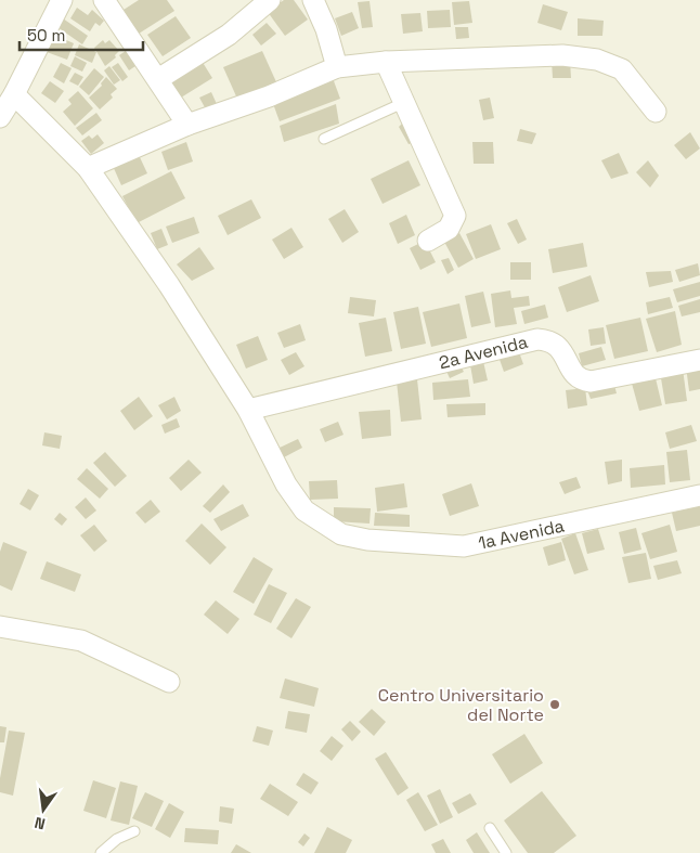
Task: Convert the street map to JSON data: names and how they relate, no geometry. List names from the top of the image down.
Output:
{
  "streets": {
    "street": ["2a Avenida", "1a Avenida"]
  },
  "crossings": [
    ["2a Avenida", "1a Avenida"]
  ],
  "places": ["Centro Universitario del Norte"],
  "scale_bar": "50 m",
  "north": "bottom"
}
